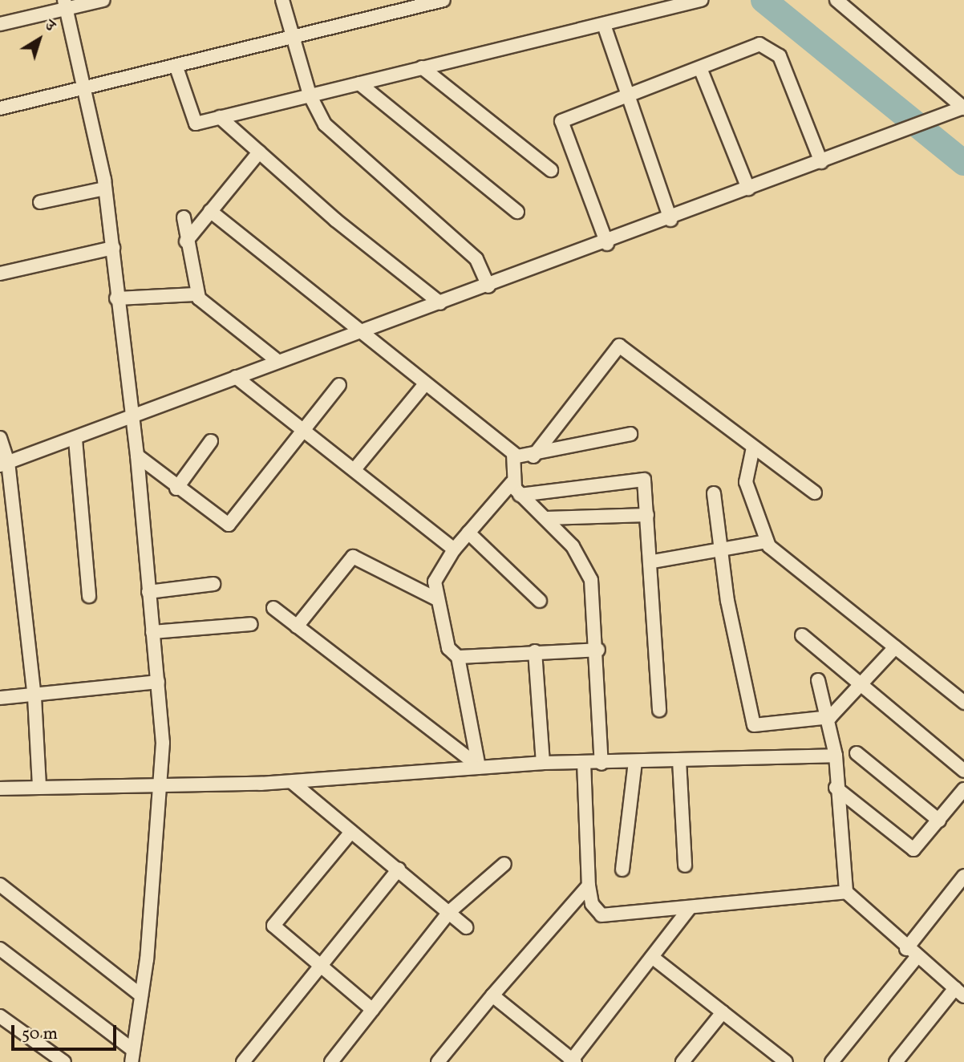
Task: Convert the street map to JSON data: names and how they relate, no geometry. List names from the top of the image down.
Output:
{
  "scale_bar": "50 m",
  "north": "top right"
}
